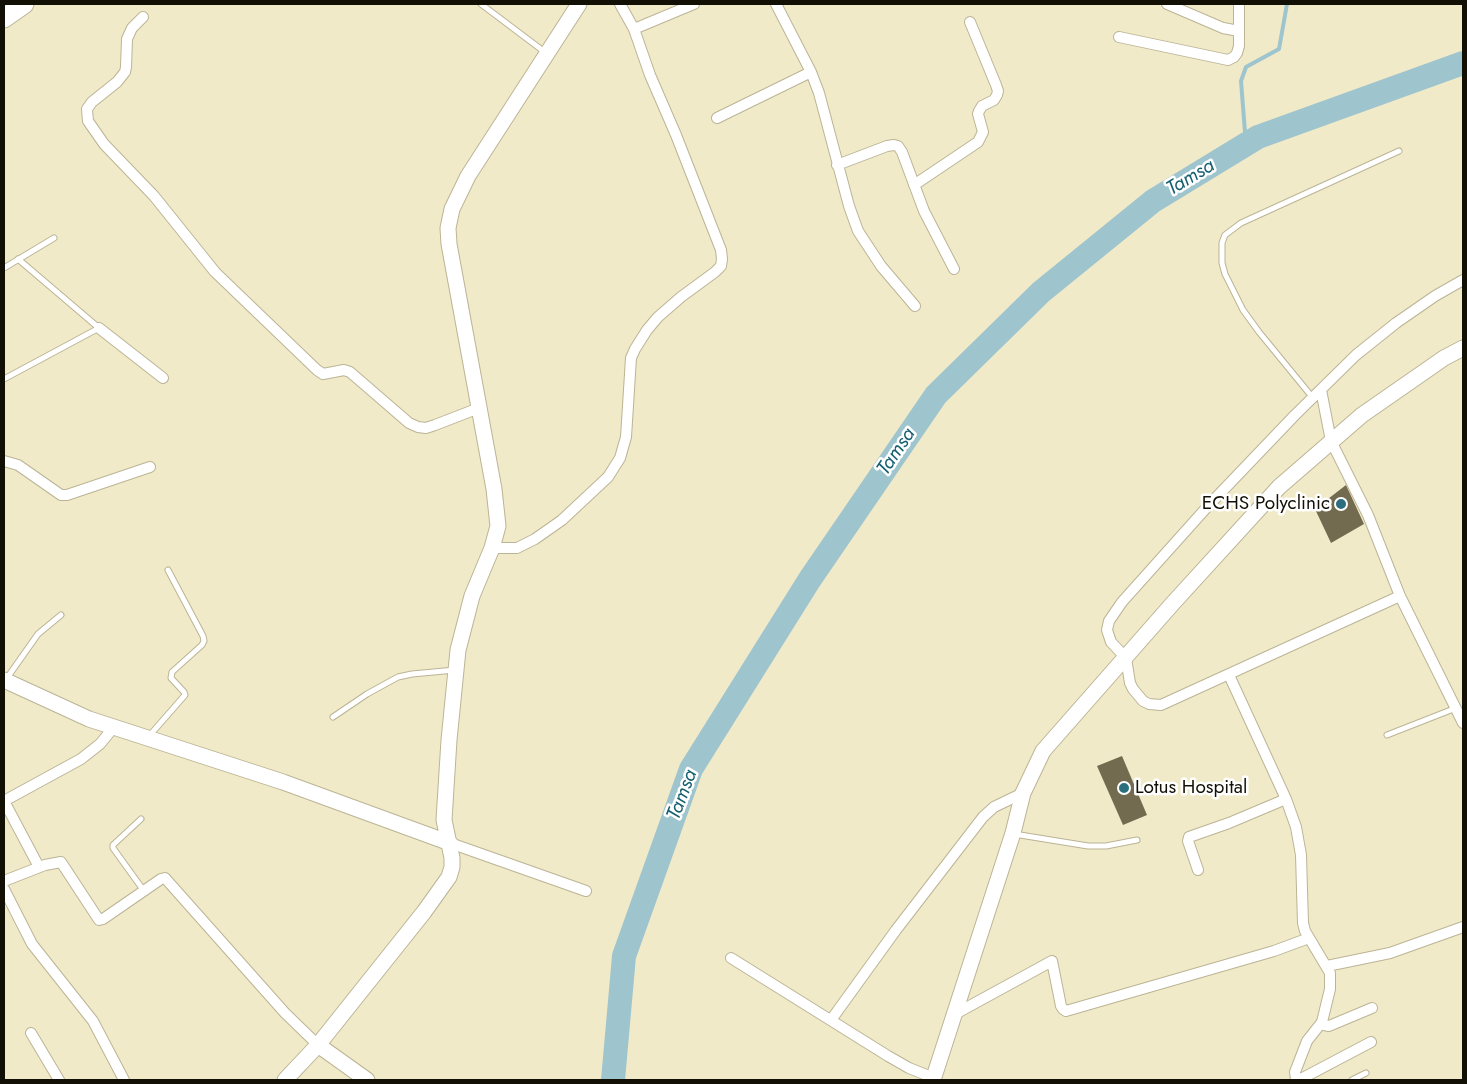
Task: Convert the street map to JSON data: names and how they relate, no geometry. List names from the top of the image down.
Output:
{
  "water": ["Tamsa"],
  "places": ["ECHS Polyclinic", "Lotus Hospital"]
}
